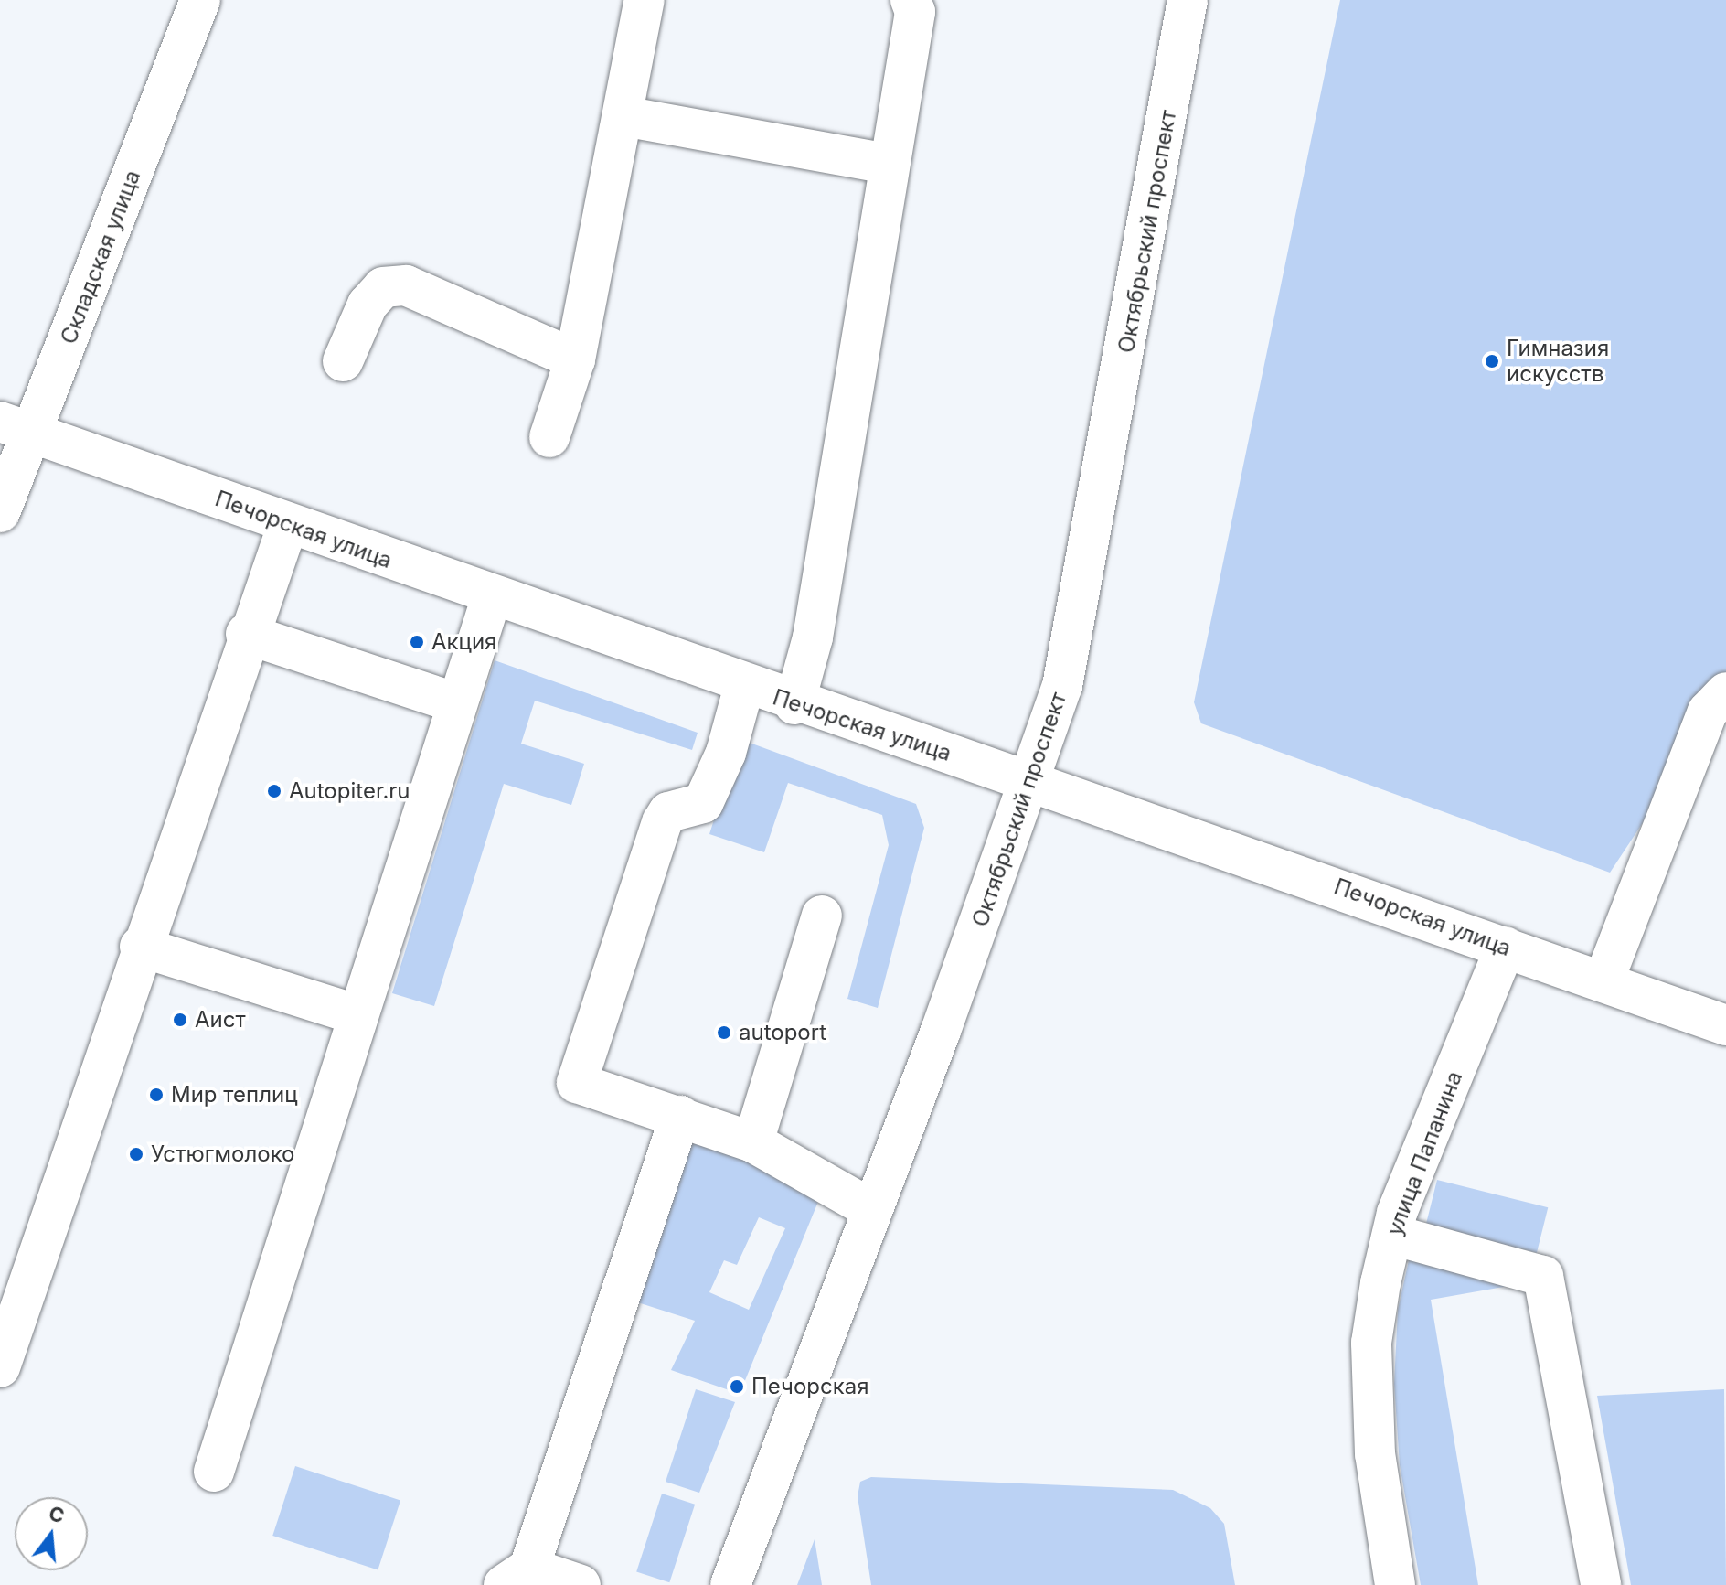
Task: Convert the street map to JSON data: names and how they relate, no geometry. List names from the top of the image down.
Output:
{
  "streets": {
    "street": [
      "Октябрьский проспект",
      "Складская улица",
      "Печорская улица",
      "улица Папанина"
    ]
  },
  "crossings": [
    ["Октябрьский проспект", "Печорская улица"],
    ["Складская улица", "Печорская улица"],
    ["Печорская улица", "улица Папанина"]
  ],
  "places": [
    "Гимназия искусств",
    "Акция",
    "Autopiter.ru",
    "Аист",
    "autoport",
    "Мир теплиц",
    "Устюгмолоко",
    "Печорская"
  ],
  "north": "top"
}
